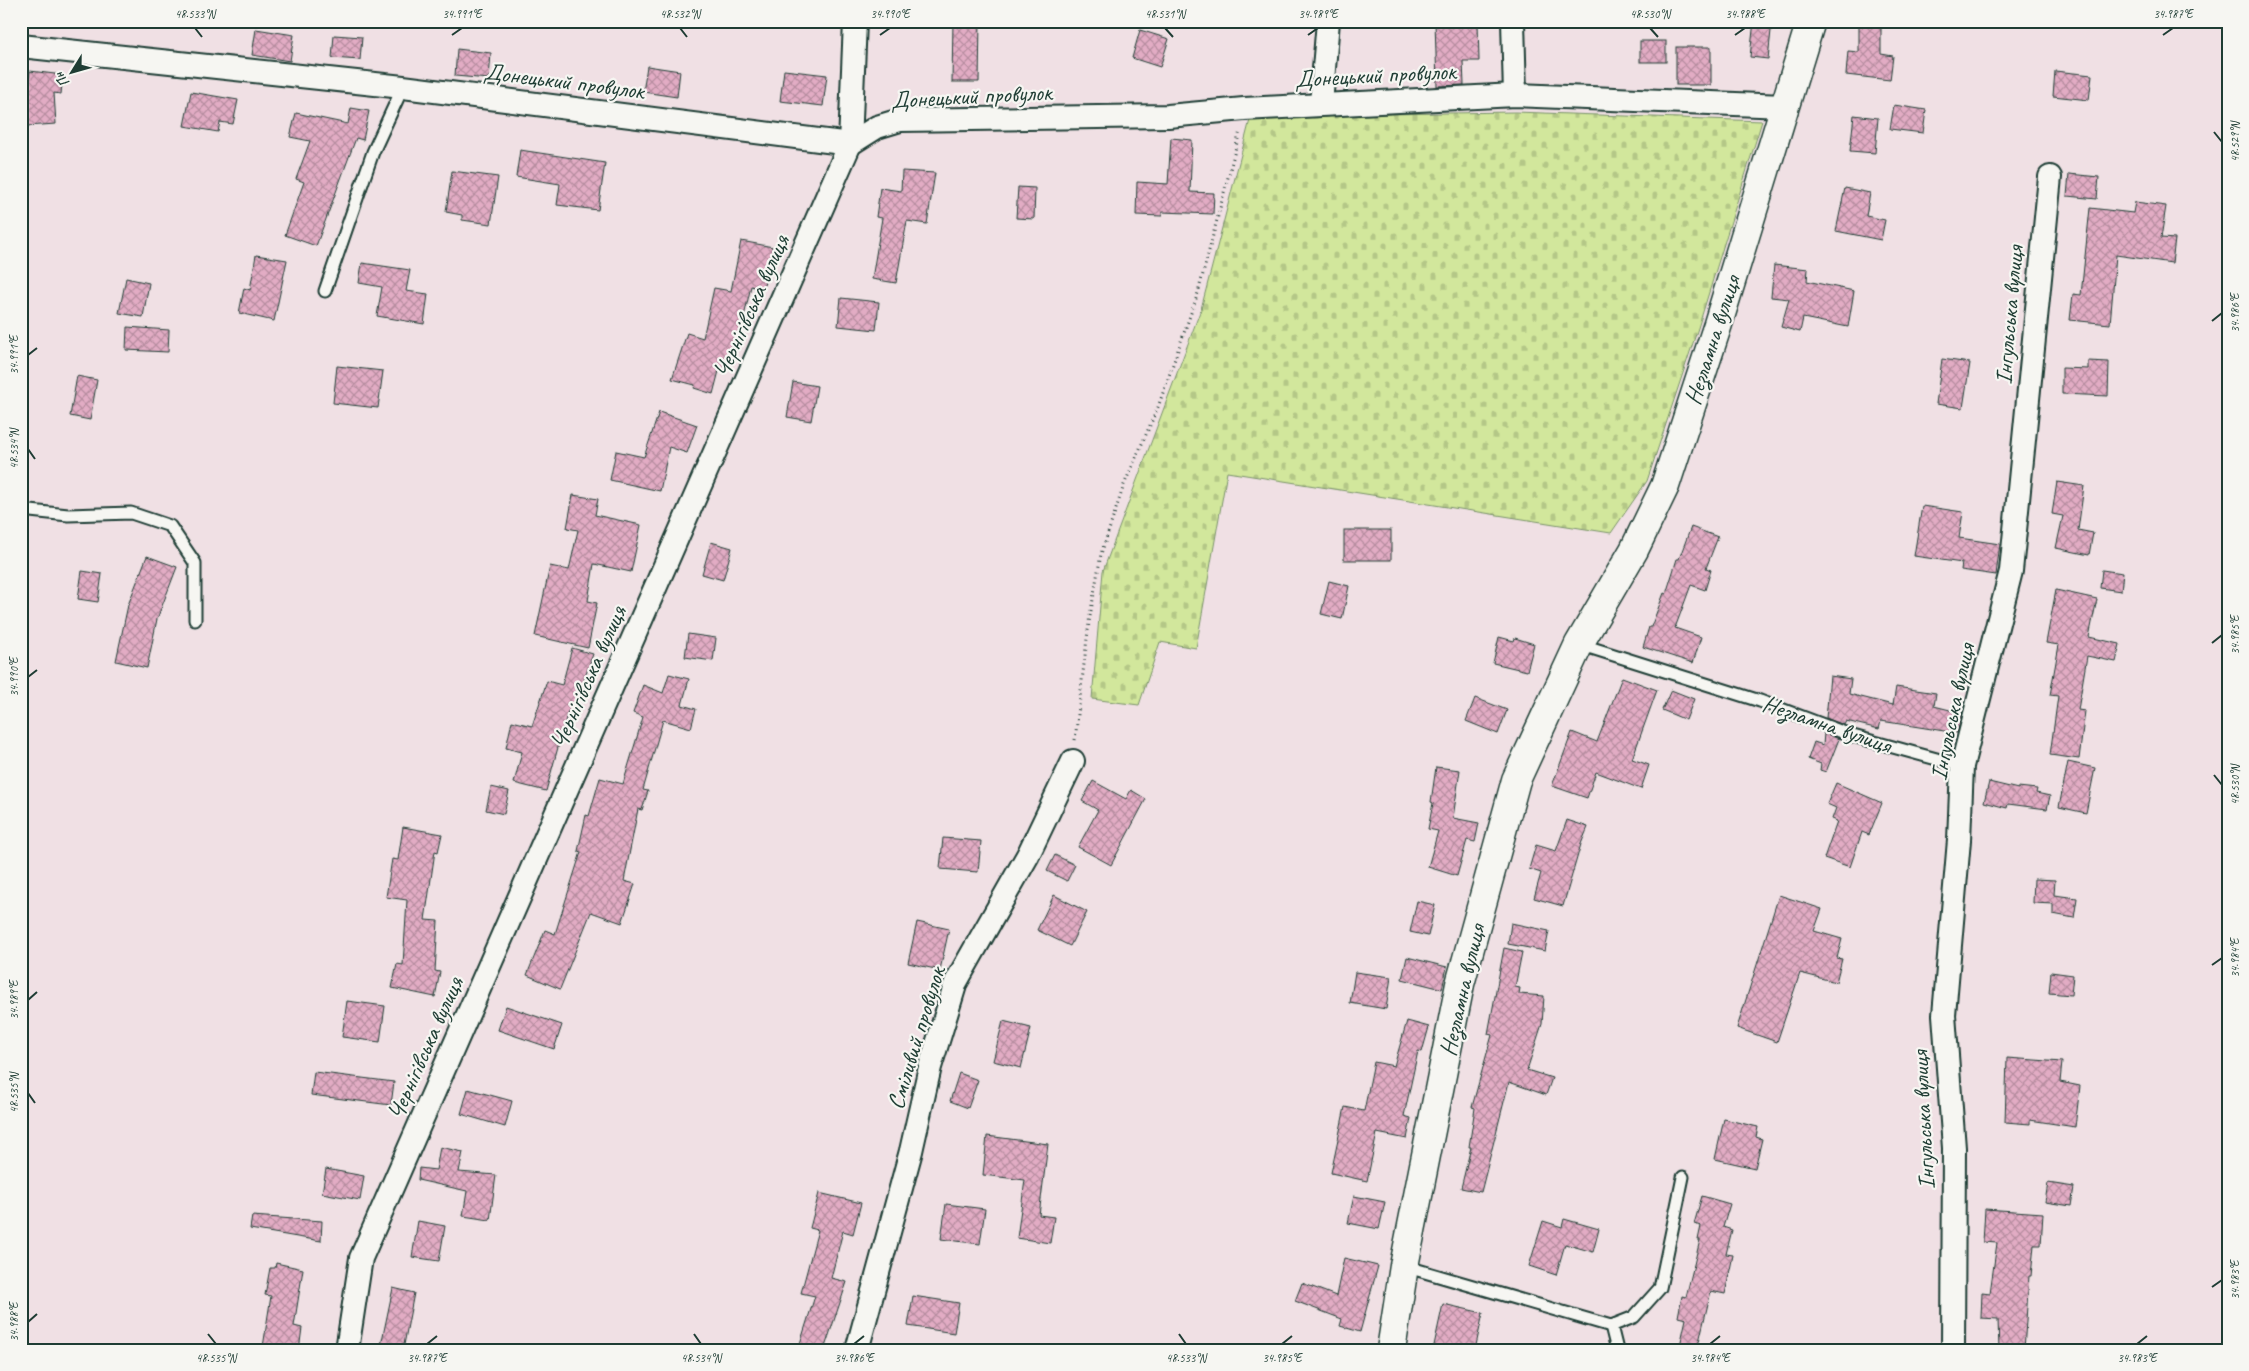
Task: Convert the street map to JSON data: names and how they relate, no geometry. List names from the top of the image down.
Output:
{
  "streets": {
    "street": [
      "Донецький провулок",
      "Чернігівська вулиця",
      "Інгульська вулиця",
      "Незламна вулиця",
      "Сміливий провулок"
    ]
  },
  "crossings": [
    ["Донецький провулок", "Чернігівська вулиця"],
    ["Донецький провулок", "Незламна вулиця"],
    ["Інгульська вулиця", "Незламна вулиця"]
  ],
  "north": "bottom left",
  "coordinates": [
    "48.533°N",
    "34.991°E",
    "48.532°N",
    "34.990°E",
    "48.531°N",
    "34.989°E",
    "48.530°N",
    "34.988°E",
    "34.987°E",
    "48.529°N",
    "34.986°E",
    "48.534°N",
    "34.985°E",
    "34.984°E",
    "48.535°N",
    "34.983°E"
  ]
}
